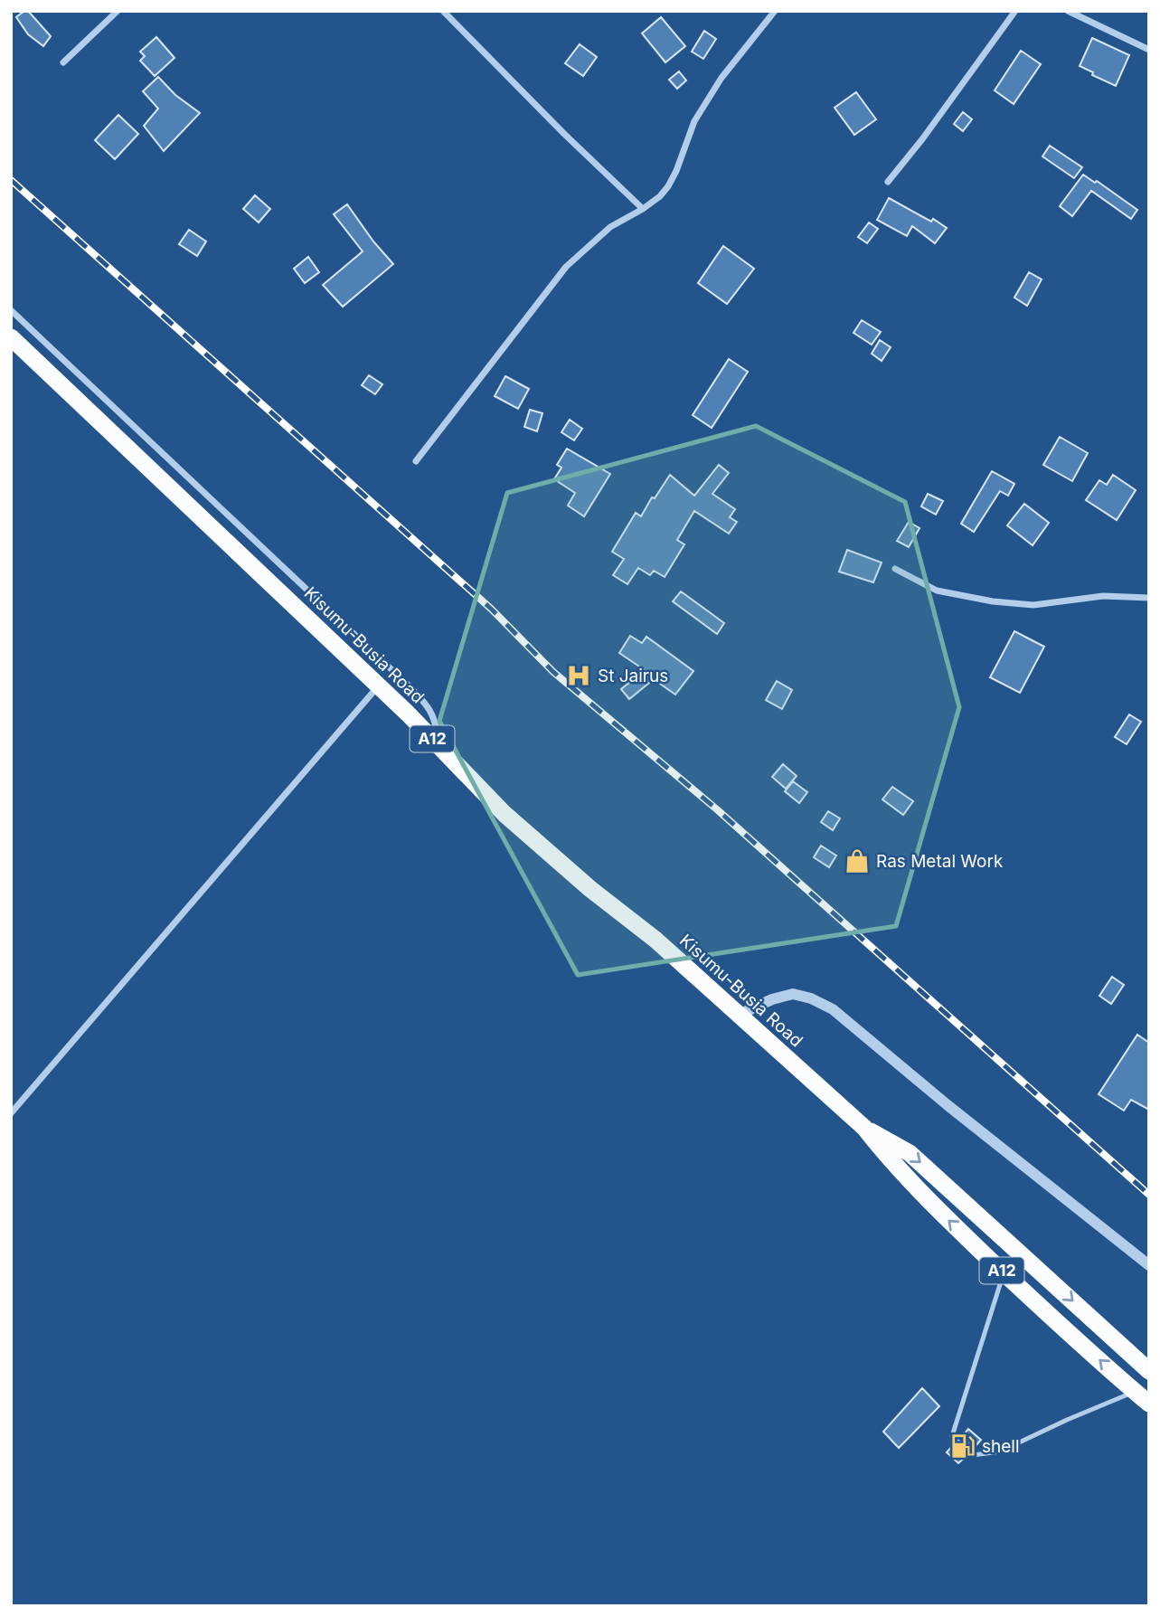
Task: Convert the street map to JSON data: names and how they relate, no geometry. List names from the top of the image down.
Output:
{
  "streets": {
    "highway": ["Kisumu-Busia Road", "A12"]
  },
  "crossings": [
    ["Kisumu-Busia Road", "A12"]
  ],
  "places": {
    "hospital": ["St Jairus"],
    "shop": ["Ras Metal Work"],
    "fuel station": ["shell"]
  }
}
